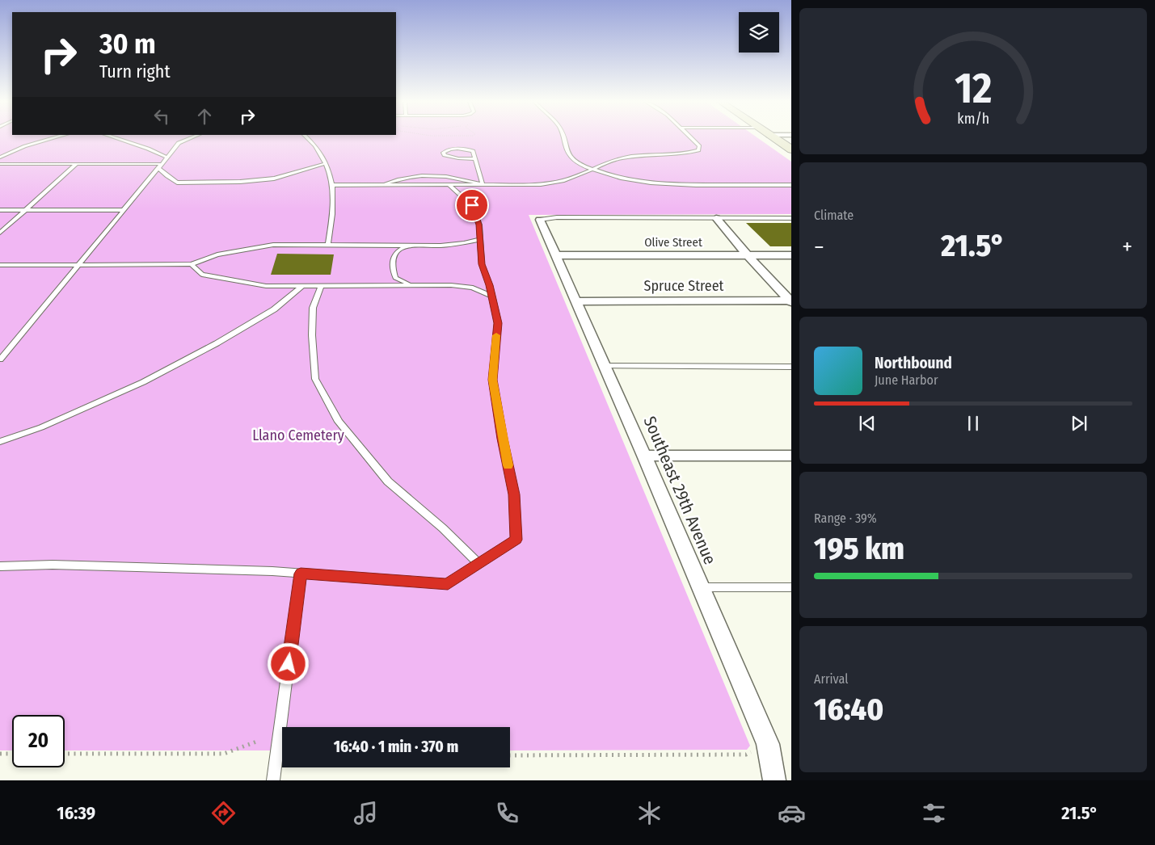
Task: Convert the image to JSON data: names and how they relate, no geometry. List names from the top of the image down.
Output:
{
  "streets": {
    "street": ["Olive Street", "Spruce Street", "Southeast 29th Avenue"]
  },
  "crossings": [
    ["Olive Street", "Southeast 29th Avenue"],
    ["Spruce Street", "Southeast 29th Avenue"]
  ],
  "parks": ["Llano Cemetery"],
  "page": {
    "turn": ["30 m", "Turn right"],
    "tile": [
      "Climate",
      ["Range · 39%", "195 km"],
      ["Arrival", "16:40"]
    ],
    "heat": ["−", "21.5°", "+"],
    "song": ["Northbound", "June Harbor"],
    "limit": "20",
    "trip": "16:40 · 1 min · 370 m",
    "tabs": ["16:39", "21.5°"],
    "gauge": ["12", "km/h"]
  }
}
